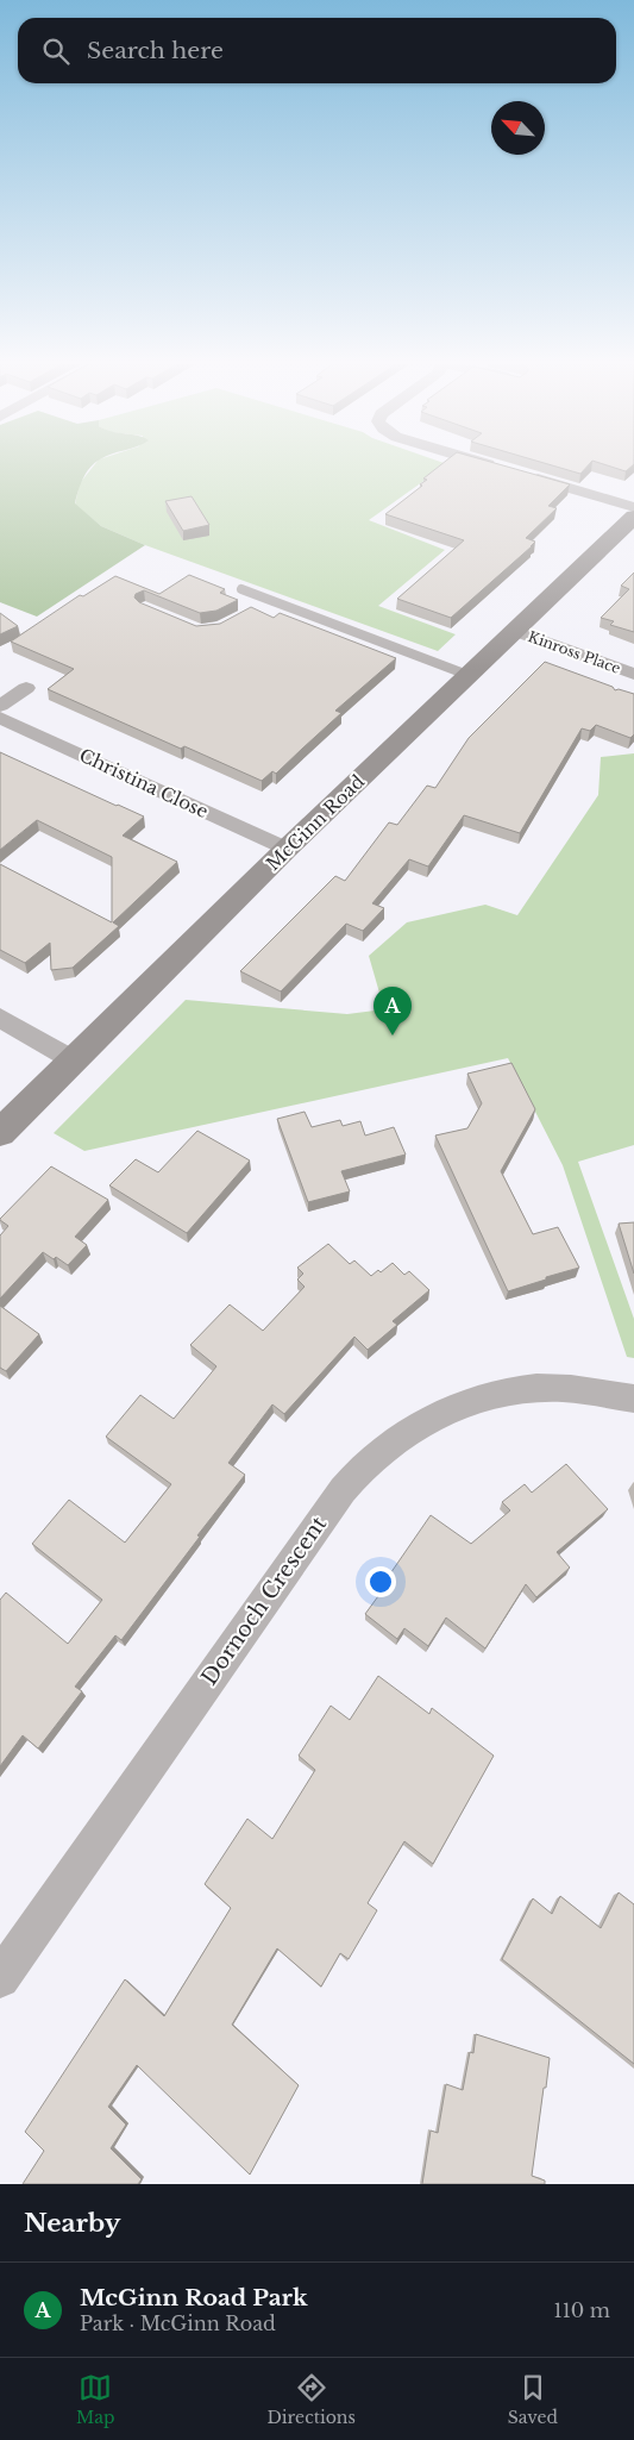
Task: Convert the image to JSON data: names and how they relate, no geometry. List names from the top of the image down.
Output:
{
  "streets": {
    "street": [
      "Kinross Place",
      "Christina Close",
      "McGinn Road",
      "Dornoch Crescent"
    ]
  },
  "crossings": [
    ["Kinross Place", "McGinn Road"],
    ["Christina Close", "McGinn Road"]
  ],
  "north": "top left",
  "page": {
    "search": "Search here",
    "pins": "A",
    "heading": "Nearby",
    "list": [
      {
        "mark": "A",
        "name": "McGinn Road Park",
        "note": "Park · McGinn Road",
        "value": "110 m"
      }
    ],
    "nav": ["Map", "Directions", "Saved"]
  }
}
